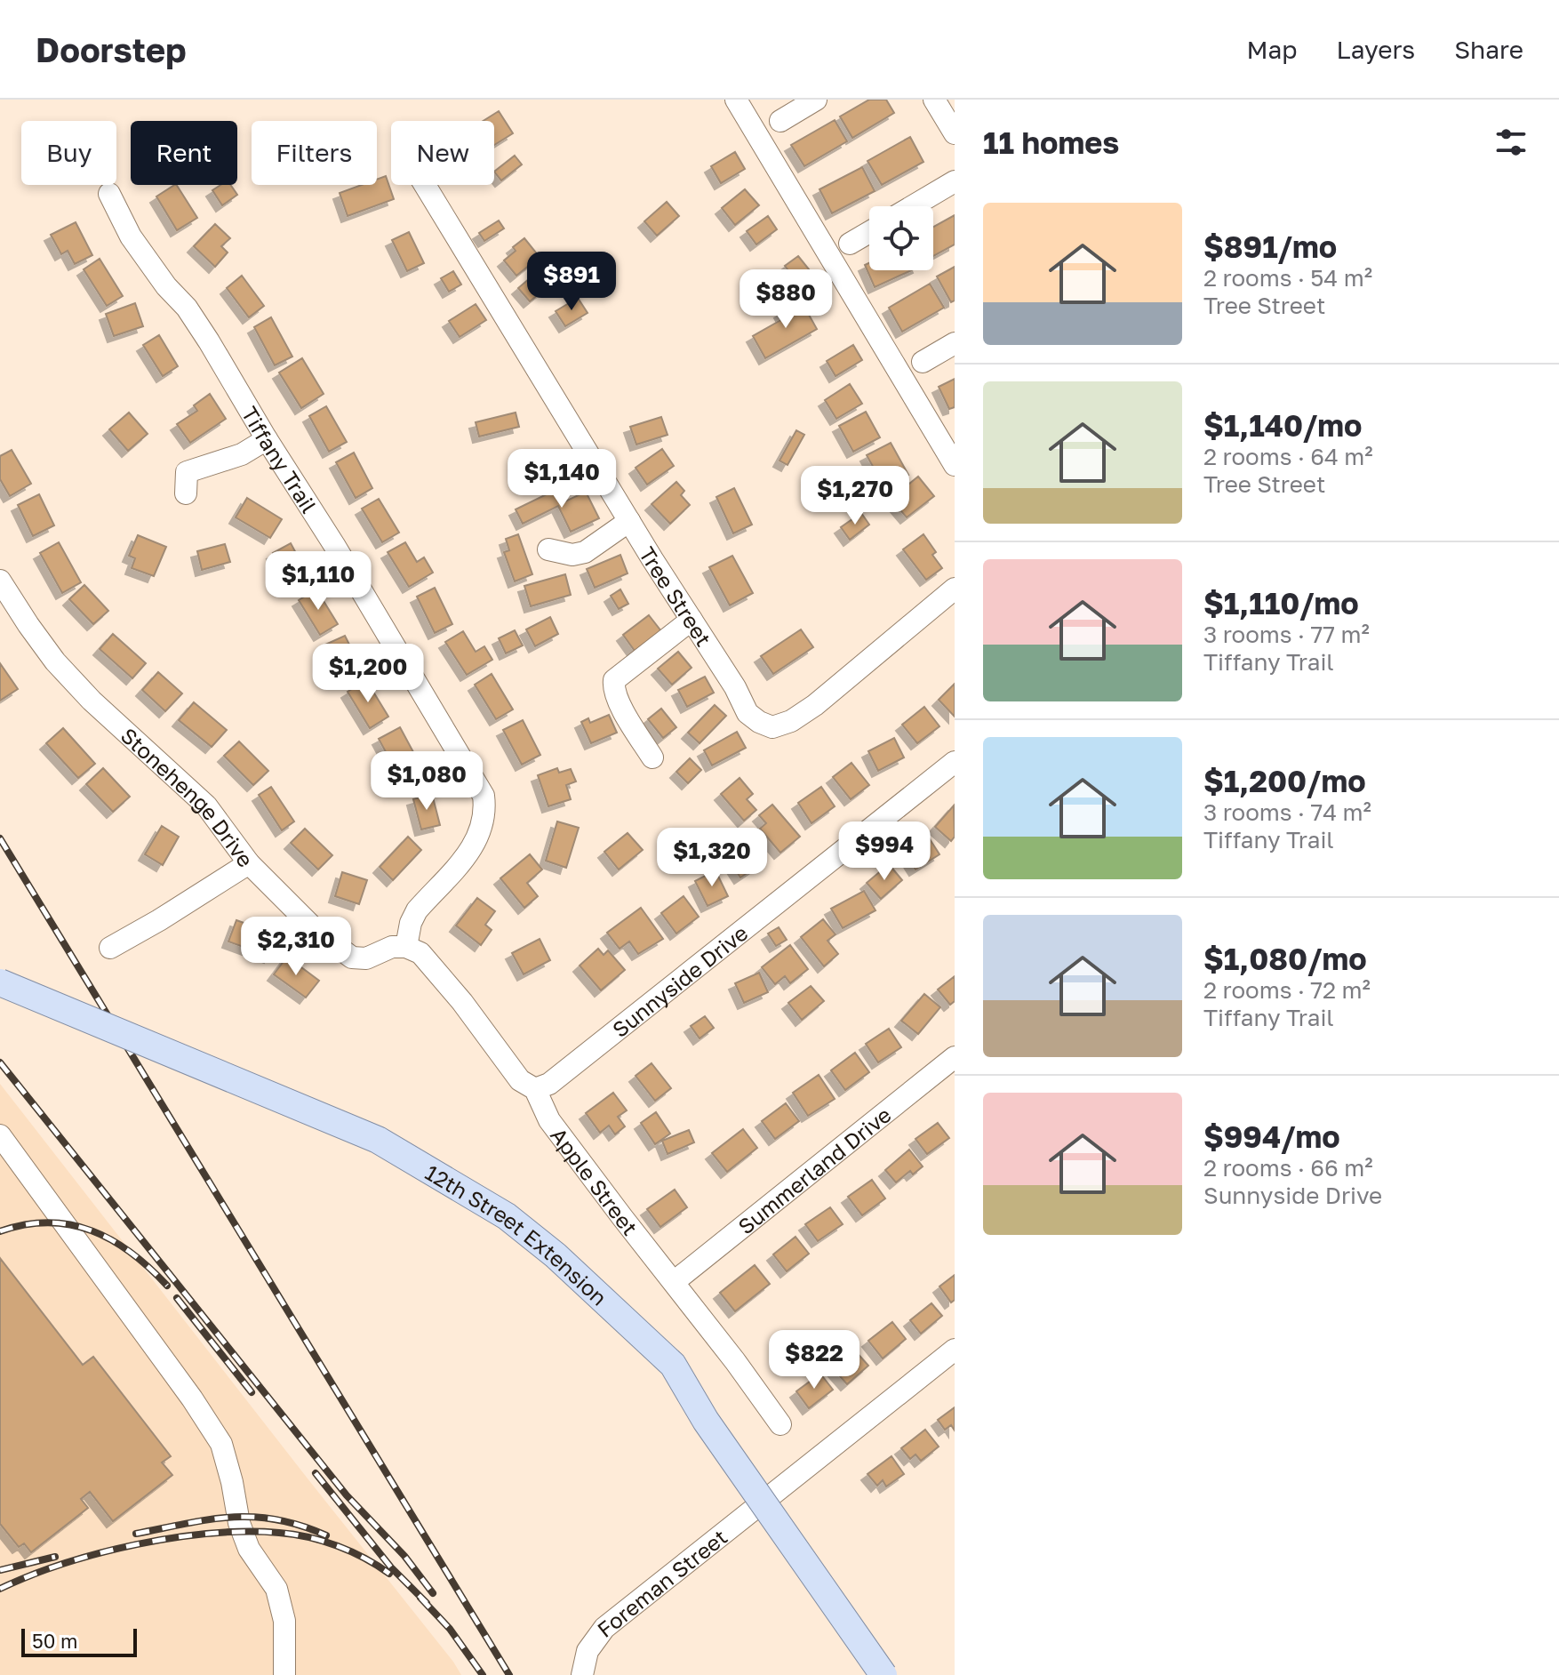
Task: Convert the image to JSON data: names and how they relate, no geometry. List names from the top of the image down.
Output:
{
  "streets": {
    "main road": ["12th Street Extension"],
    "street": [
      "Tiffany Trail",
      "Tree Street",
      "Stonehenge Drive",
      "Sunnyside Drive",
      "Summerland Drive",
      "Apple Street",
      "Foreman Street"
    ]
  },
  "crossings": [
    ["Tiffany Trail", "Stonehenge Drive"],
    ["Tiffany Trail", "Apple Street"],
    ["Stonehenge Drive", "Apple Street"],
    ["Sunnyside Drive", "Apple Street"],
    ["Summerland Drive", "Apple Street"],
    ["12th Street Extension", "Foreman Street"]
  ],
  "scale_bar": "50 m",
  "page": {
    "header": "Doorstep",
    "nav": ["Map", "Layers", "Share"],
    "heading": "11 homes",
    "chip": [
      "Buy",
      "Rent",
      "Filters",
      "New"
    ],
    "list": [
      {
        "name": "$891/mo",
        "note": "2 rooms · 54 m² · Tree Street"
      },
      {
        "name": "$1,140/mo",
        "note": "2 rooms · 64 m² · Tree Street"
      },
      {
        "name": "$1,110/mo",
        "note": "3 rooms · 77 m² · Tiffany Trail"
      },
      {
        "name": "$1,200/mo",
        "note": "3 rooms · 74 m² · Tiffany Trail"
      },
      {
        "name": "$1,080/mo",
        "note": "2 rooms · 72 m² · Tiffany Trail"
      },
      {
        "name": "$994/mo",
        "note": "2 rooms · 66 m² · Sunnyside Drive"
      }
    ],
    "price": [
      "$891",
      "$880",
      "$1,140",
      "$1,270",
      "$1,110",
      "$1,200",
      "$1,080",
      "$994",
      "$1,320",
      "$2,310",
      "$822"
    ],
    "scale": "50 m"
  }
}
